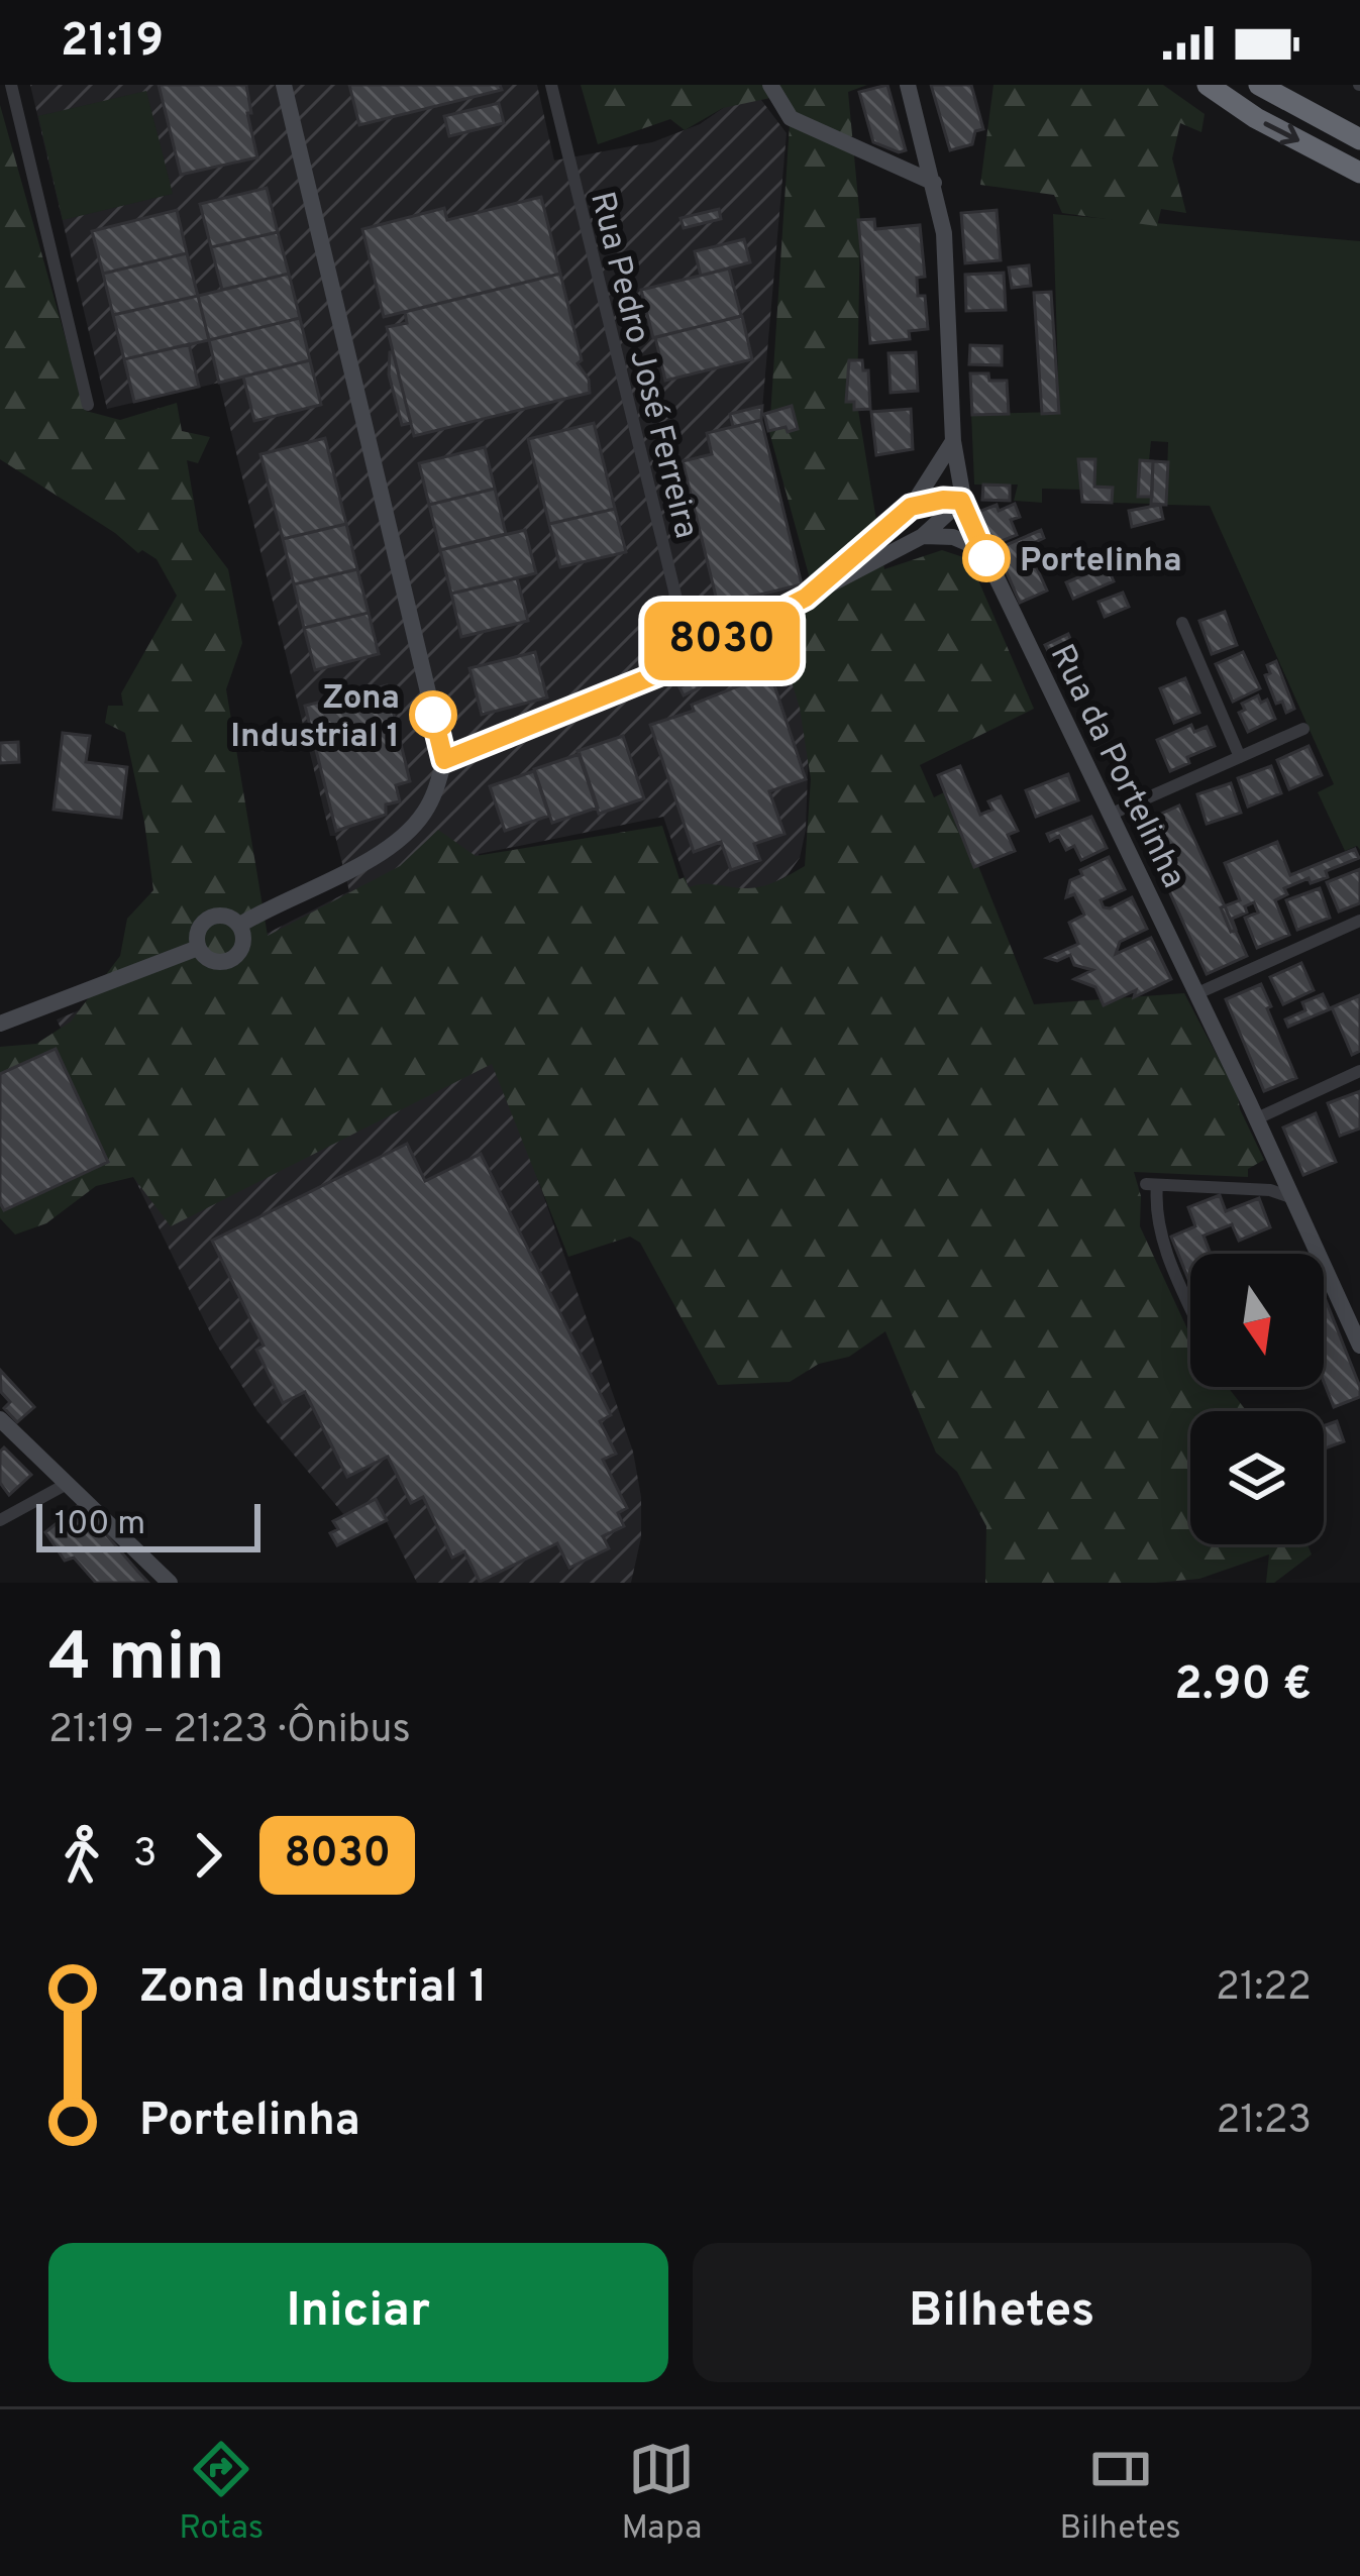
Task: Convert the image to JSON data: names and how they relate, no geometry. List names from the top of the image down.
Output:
{
  "streets": {
    "street": ["Rua Pedro José Ferreira", "Rua da Portelinha"]
  },
  "places": ["Portelinha", "Zona Industrial 1"],
  "lines": ["bus line 8030"],
  "scale_bar": "100 m",
  "north": "bottom",
  "page": {
    "status": "21:19",
    "on_map": "8030",
    "scale": "100 m",
    "heading": ["4 min", "21:19 – 21:23 · Ônibus", "2.90 €"],
    "legs": ["3", "8030"],
    "list": [
      {
        "name": "Zona Industrial 1",
        "value": "21:22"
      },
      {
        "name": "Portelinha",
        "value": "21:23"
      }
    ],
    "buttons": ["Iniciar", "Bilhetes"],
    "tabs": ["Rotas", "Mapa", "Bilhetes"]
  }
}
